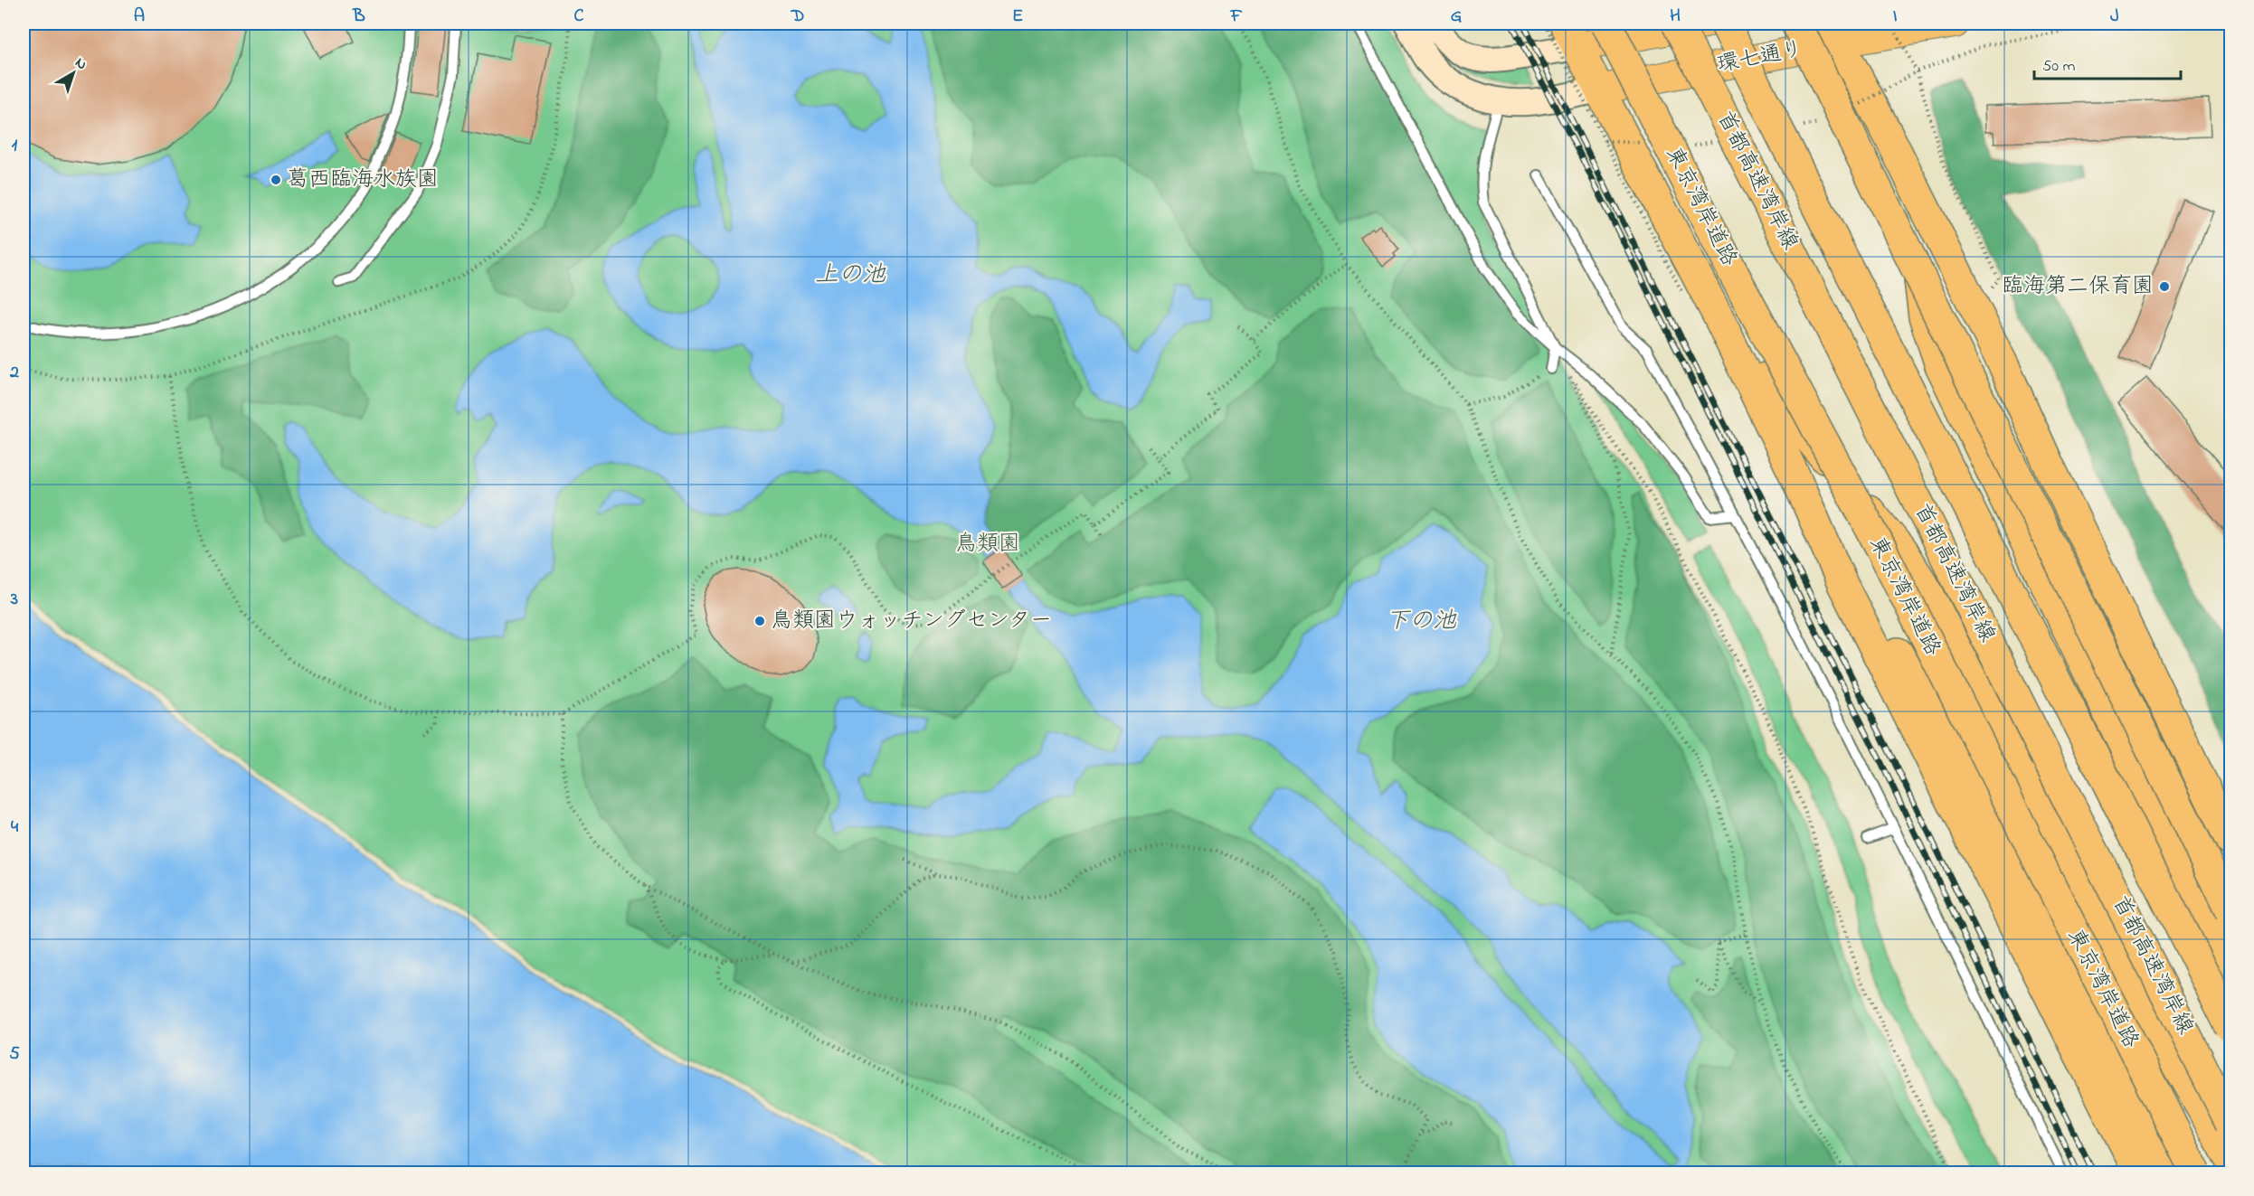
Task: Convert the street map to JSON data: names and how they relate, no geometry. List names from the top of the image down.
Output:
{
  "streets": {
    "highway": ["首都高速湾岸線", "東京湾岸道路"],
    "main road": ["環七通り"]
  },
  "water": ["上の池", "下の池"],
  "parks": ["鳥類園"],
  "places": ["葛西臨海水族園", "臨海第二保育園", "鳥類園ウォッチングセンター"],
  "scale_bar": "50 m",
  "north": "top right",
  "grid": {
    "columns": [
      "A",
      "B",
      "C",
      "D",
      "E",
      "F",
      "G",
      "H",
      "I",
      "J"
    ],
    "rows": [
      "1",
      "2",
      "3",
      "4",
      "5"
    ]
  }
}
